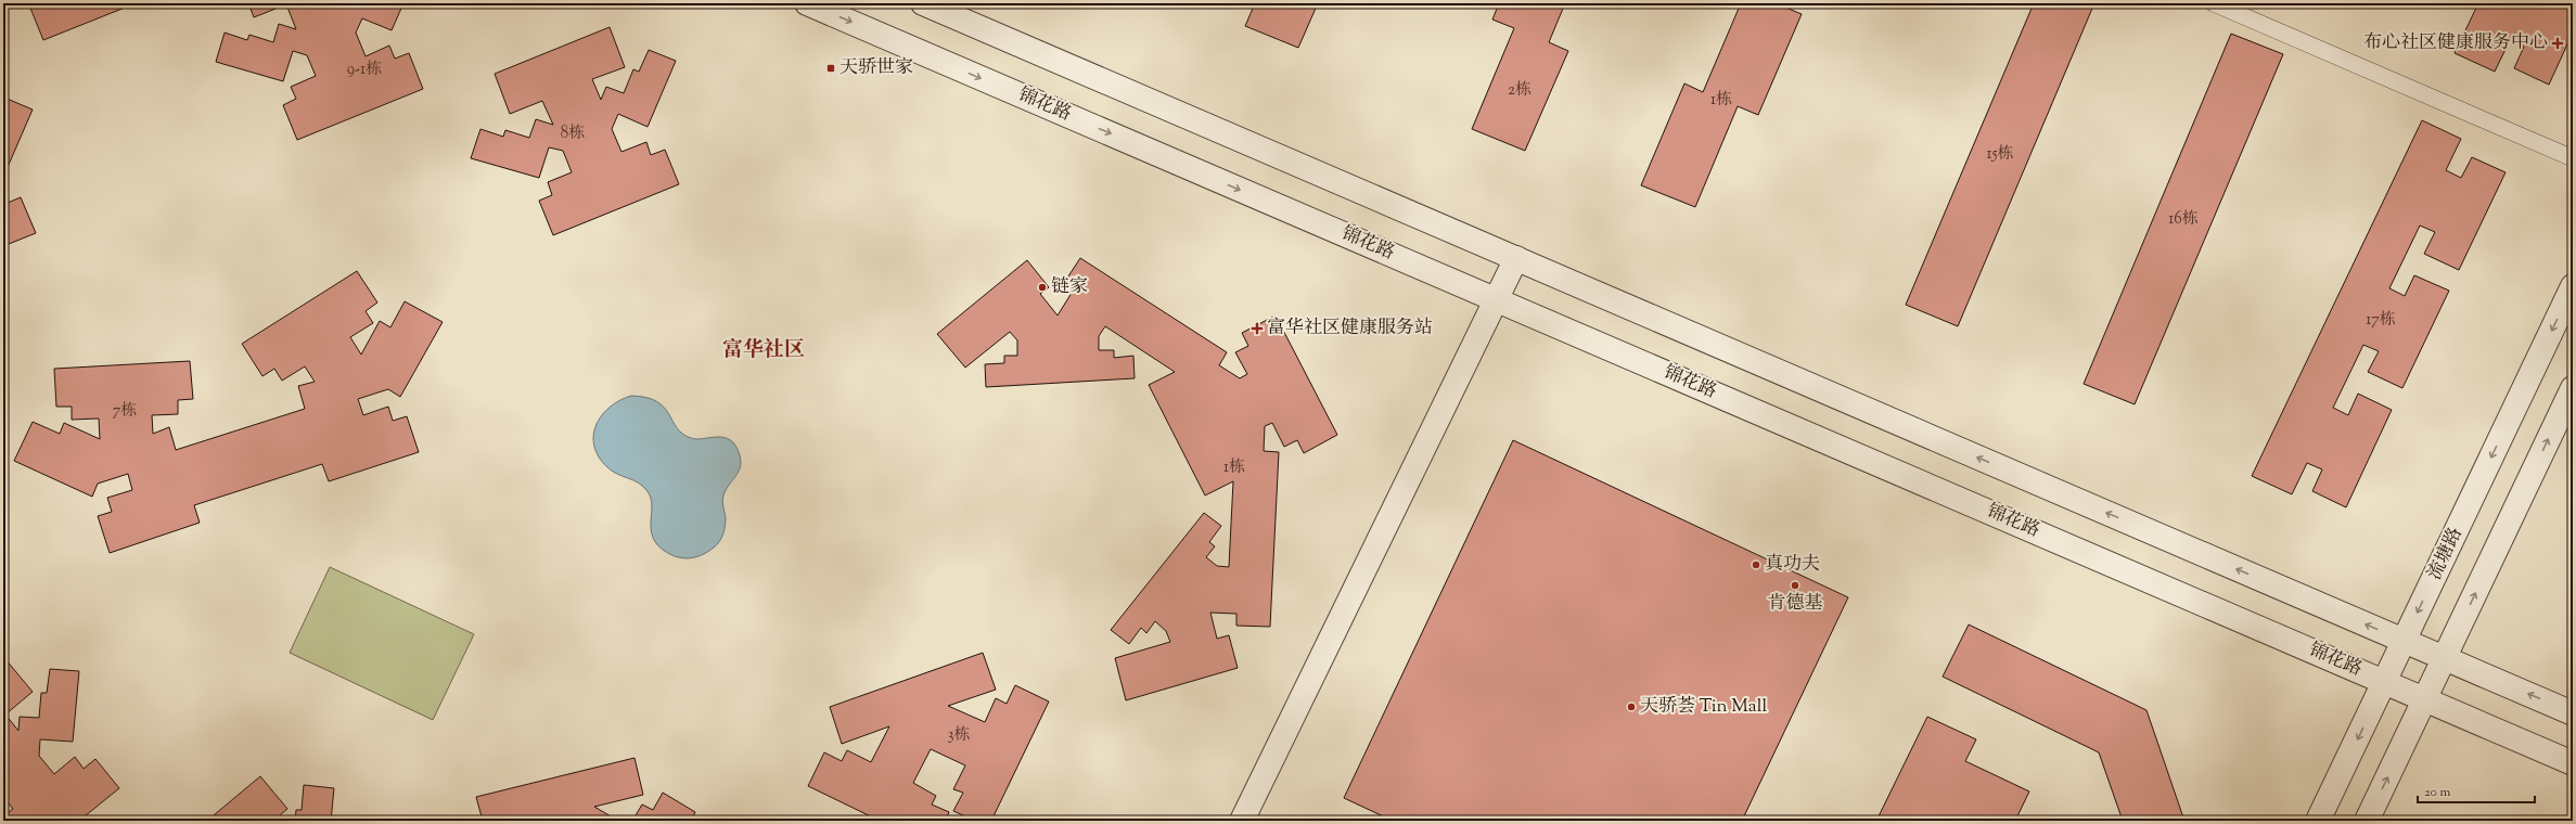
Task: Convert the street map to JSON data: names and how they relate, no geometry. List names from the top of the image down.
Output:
{
  "streets": {
    "street": ["锦花路", "流塘路"]
  },
  "crossings": [
    ["锦花路", "流塘路"]
  ],
  "districts": ["富华社区"],
  "places": {
    "health": ["布心社区健康服务中心", "富华社区健康服务站"],
    "transit": ["天骄世家"],
    "other": [
      "链家",
      "真功夫",
      "肯德基",
      "天骄荟 Tin Mall"
    ]
  },
  "house_numbers": [
    "9-1栋",
    "2栋",
    "1栋",
    "8栋",
    "15栋",
    "16栋",
    "17栋",
    "7栋",
    "1栋",
    "3栋"
  ],
  "scale_bar": "20 m"
}
